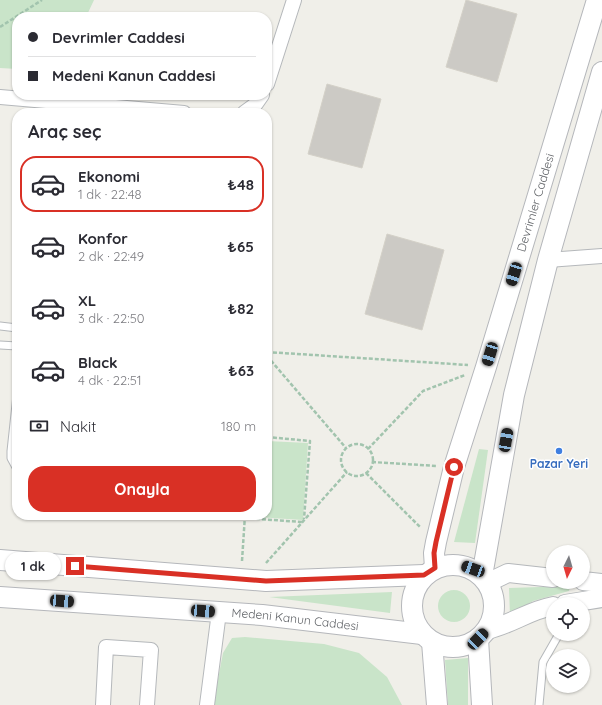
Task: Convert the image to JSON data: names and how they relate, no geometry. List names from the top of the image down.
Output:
{
  "streets": {
    "main road": ["Devrimler Caddesi", "Medeni Kanun Caddesi"]
  },
  "crossings": [
    ["Devrimler Caddesi", "Medeni Kanun Caddesi"]
  ],
  "places": ["Pazar Yeri"],
  "north": "bottom",
  "page": {
    "banner": ["Devrimler Caddesi", "Medeni Kanun Caddesi"],
    "heading": "Araç seç",
    "list": [
      {
        "name": "Ekonomi",
        "note": "1 dk · 22:48",
        "value": "₺48"
      },
      {
        "name": "Konfor",
        "note": "2 dk · 22:49",
        "value": "₺65"
      },
      {
        "name": "XL",
        "note": "3 dk · 22:50",
        "value": "₺82"
      },
      {
        "name": "Black",
        "note": "4 dk · 22:51",
        "value": "₺63"
      }
    ],
    "pay": ["Nakit", "180 m"],
    "buttons": "Onayla",
    "bubble": "1 dk"
  }
}
